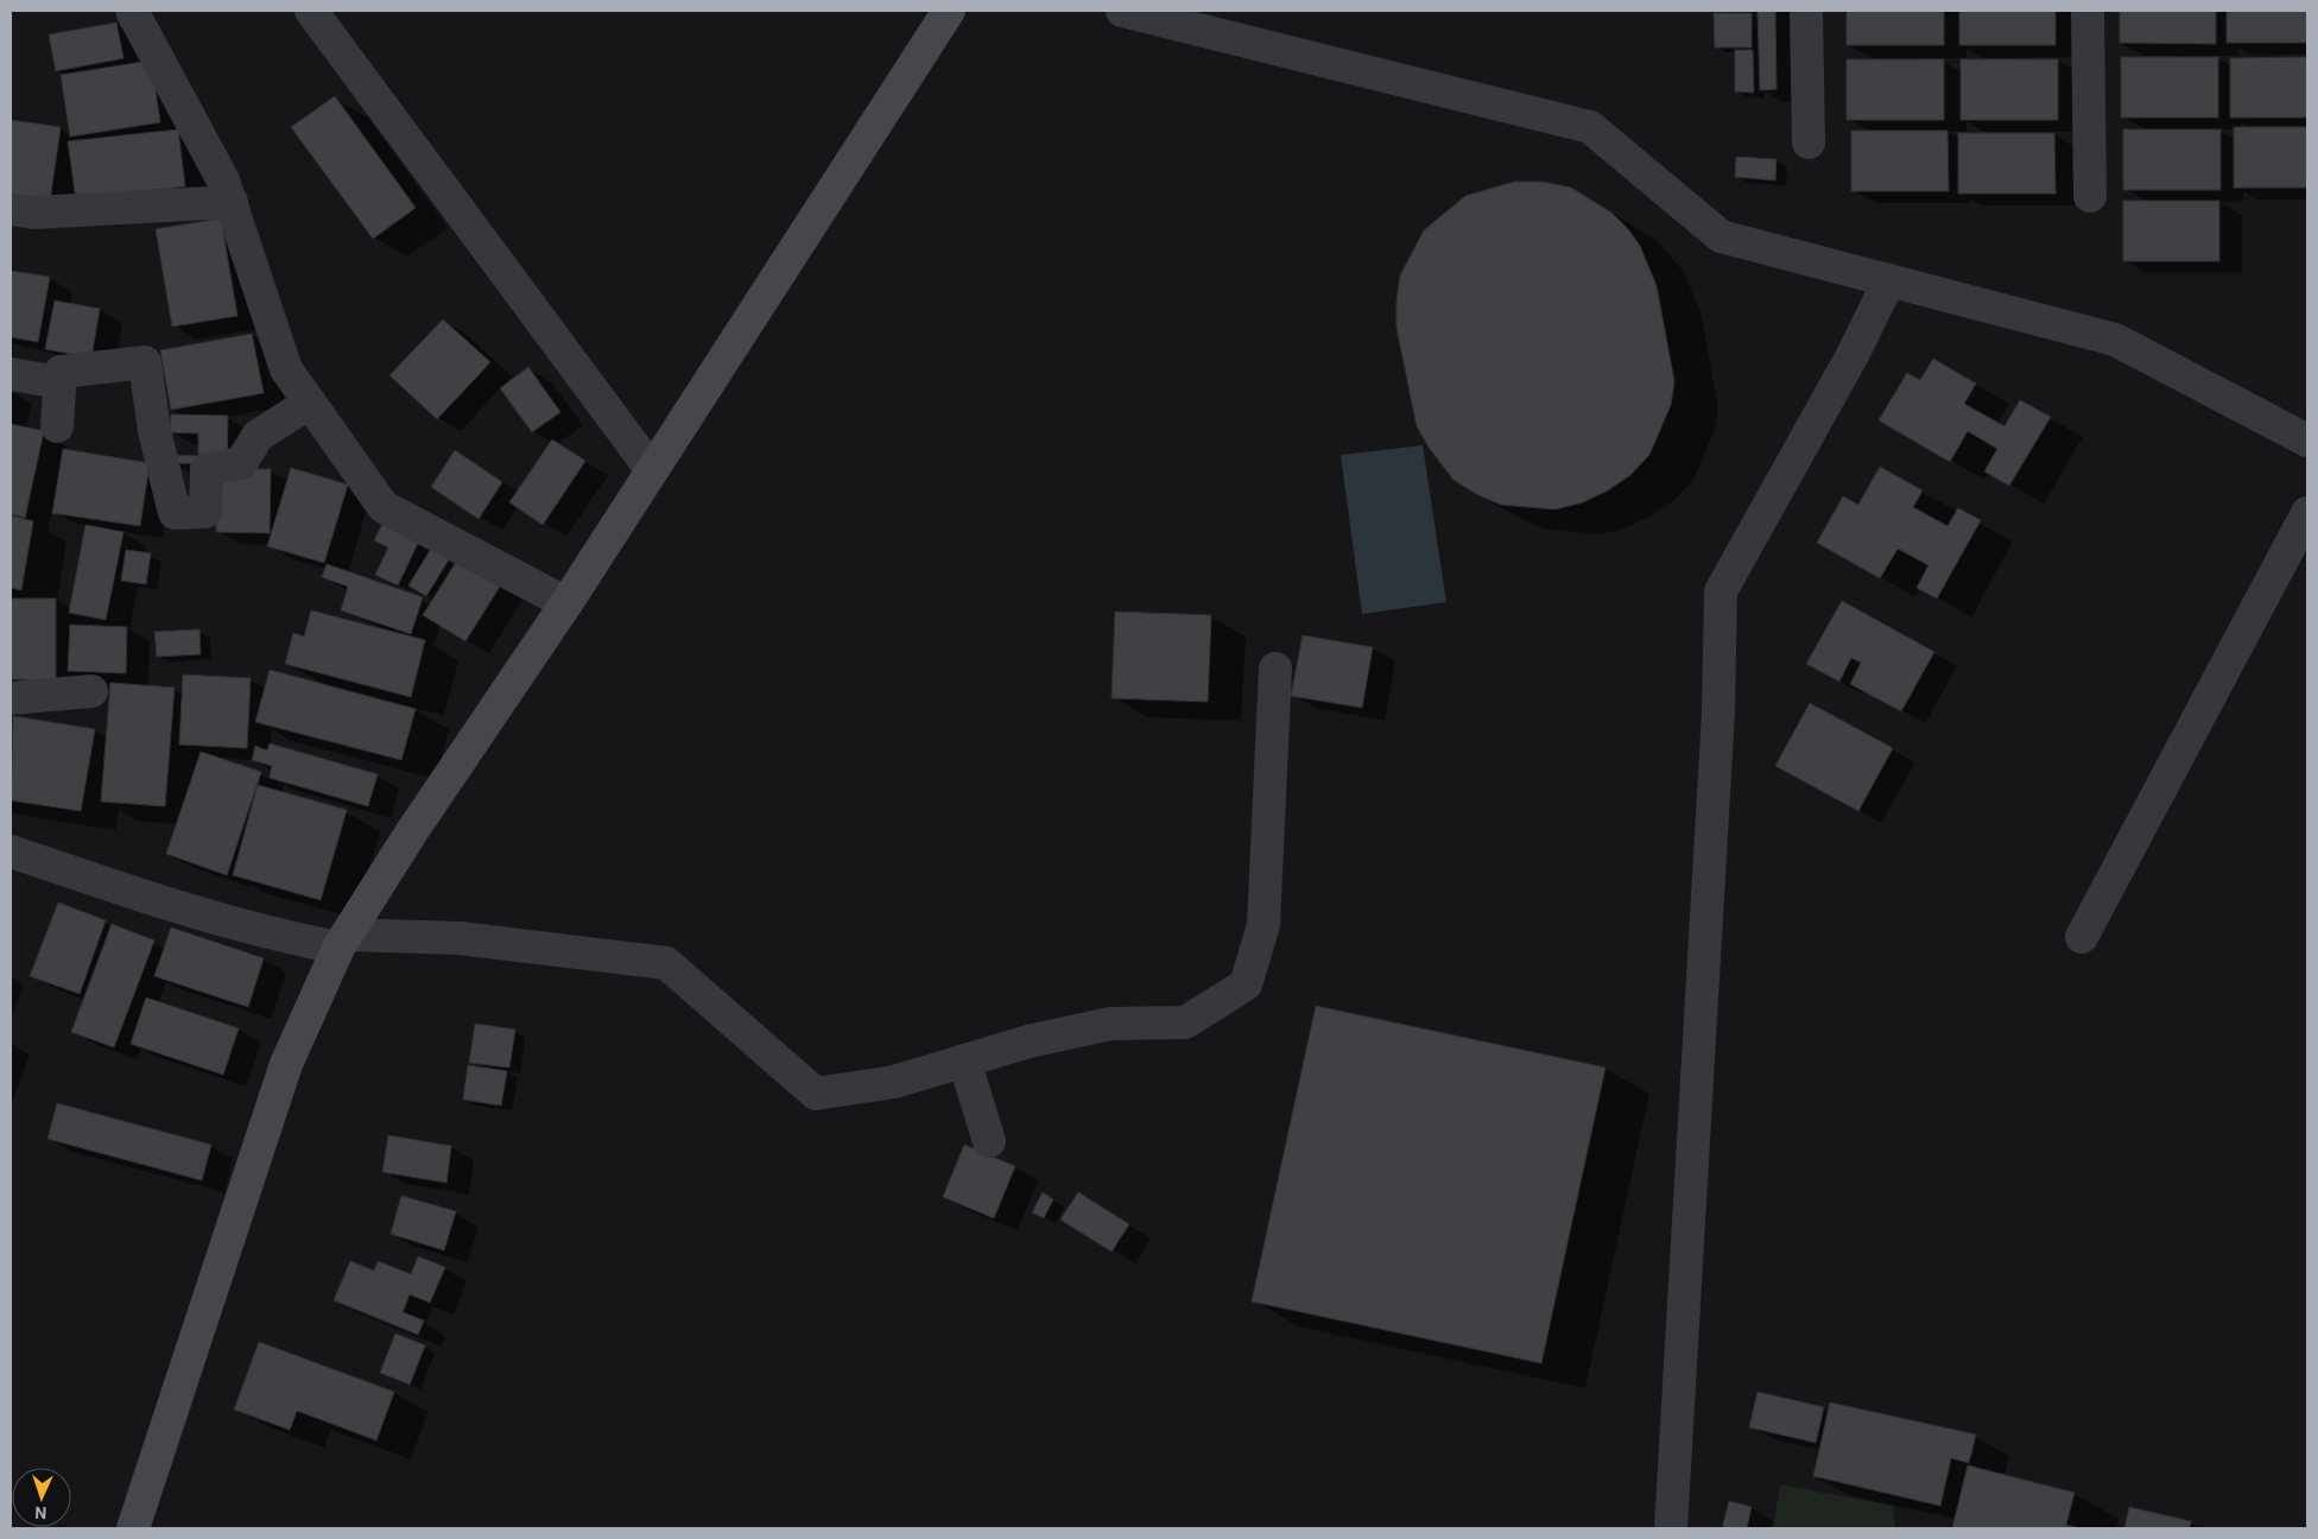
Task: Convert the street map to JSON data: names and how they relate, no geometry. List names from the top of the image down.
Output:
{
  "north": "bottom"
}
